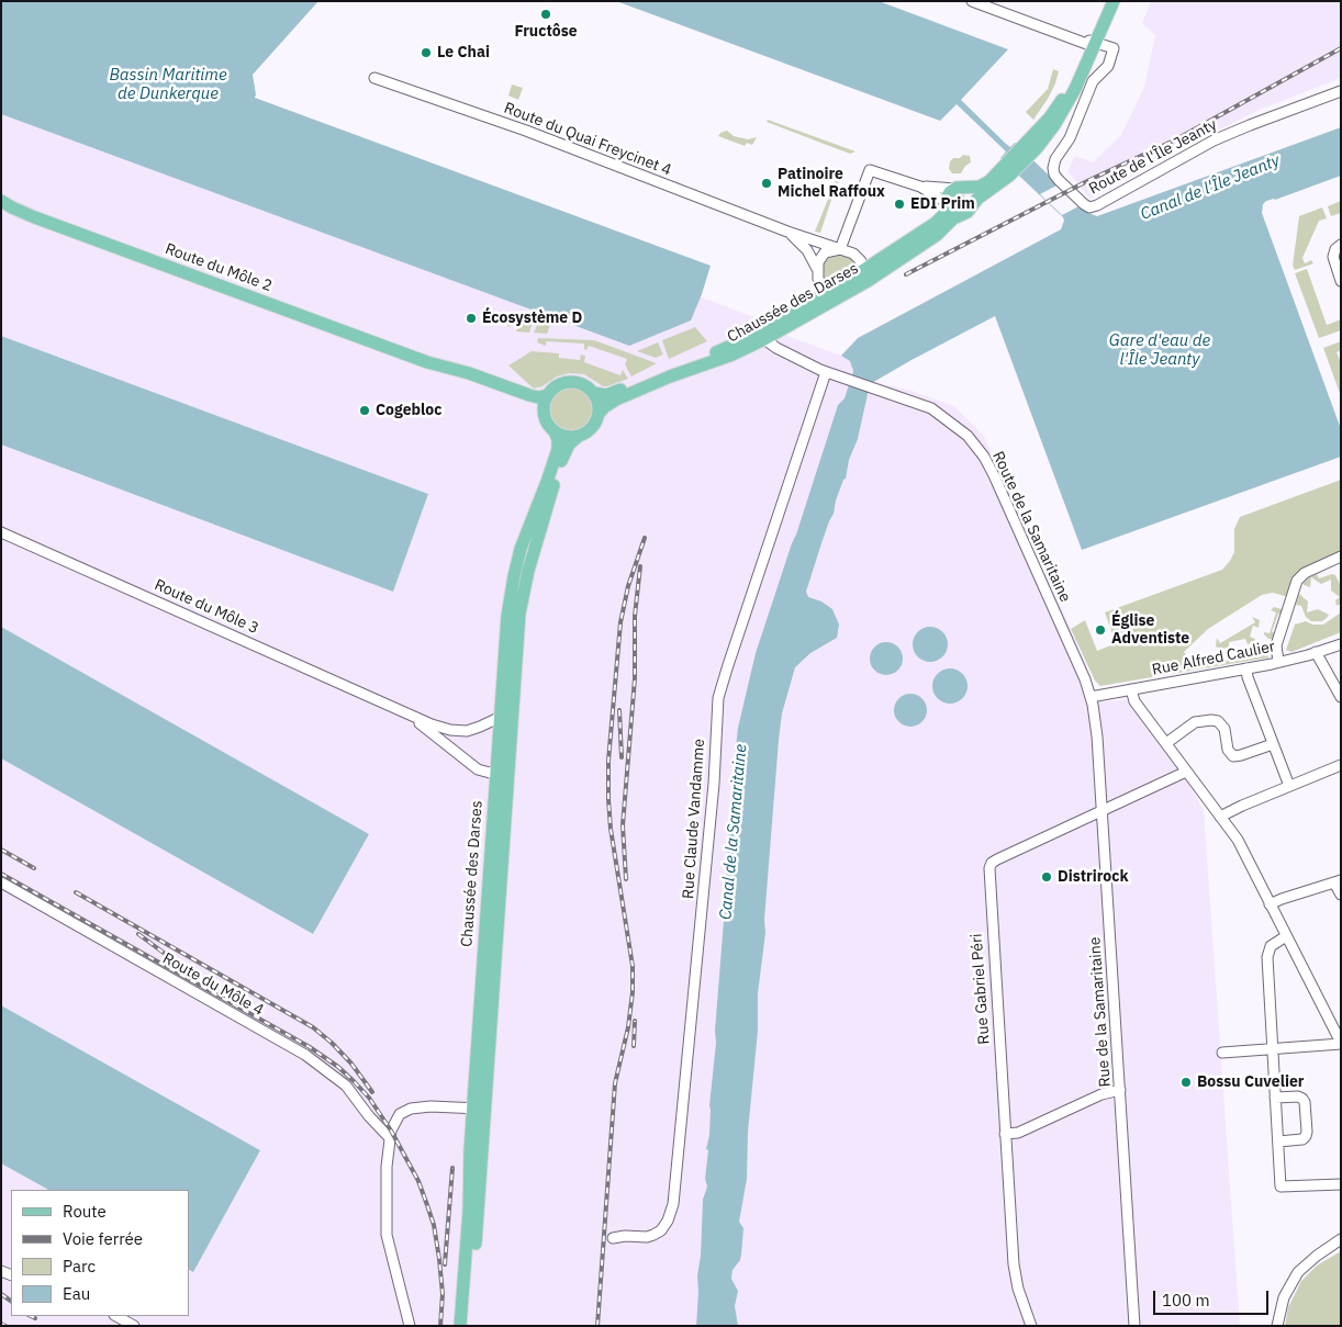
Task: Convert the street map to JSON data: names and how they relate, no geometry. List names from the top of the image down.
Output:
{
  "streets": {
    "main road": ["Route du Môle 2", "Chaussée des Darses"],
    "street": [
      "Route du Quai Freycinet 4",
      "Route de l'Île Jeanty",
      "Route de la Samaritaine",
      "Route du Môle 3",
      "Rue Alfred Caulier",
      "Rue Claude Vandamme",
      "Route du Môle 4",
      "Rue Gabriel Péri",
      "Rue de la Samaritaine"
    ]
  },
  "crossings": [
    ["Route du Quai Freycinet 4", "Chaussée des Darses"],
    ["Route de l'Île Jeanty", "Chaussée des Darses"],
    ["Route du Môle 2", "Chaussée des Darses"],
    ["Chaussée des Darses", "Route du Môle 3"],
    ["Route de la Samaritaine", "Rue Alfred Caulier"],
    ["Route de la Samaritaine", "Rue Claude Vandamme"],
    ["Route de la Samaritaine", "Rue de la Samaritaine"],
    ["Rue Alfred Caulier", "Rue de la Samaritaine"],
    ["Rue Gabriel Péri", "Rue de la Samaritaine"]
  ],
  "water": [
    "Bassin Maritime de Dunkerque",
    "Canal de l'Île Jeanty",
    "Gare d'eau de l'Île Jeanty",
    "Canal de la Samaritaine"
  ],
  "places": [
    "Fructôse",
    "Le Chai",
    "Patinoire Michel Raffoux",
    "EDI Prim",
    "Écosystème D",
    "Cogebloc",
    "Église Adventiste",
    "Distrirock",
    "Bossu Cuvelier"
  ],
  "legend": [
    "Route",
    "Voie ferrée",
    "Parc",
    "Eau"
  ],
  "scale_bar": "100 m"
}
